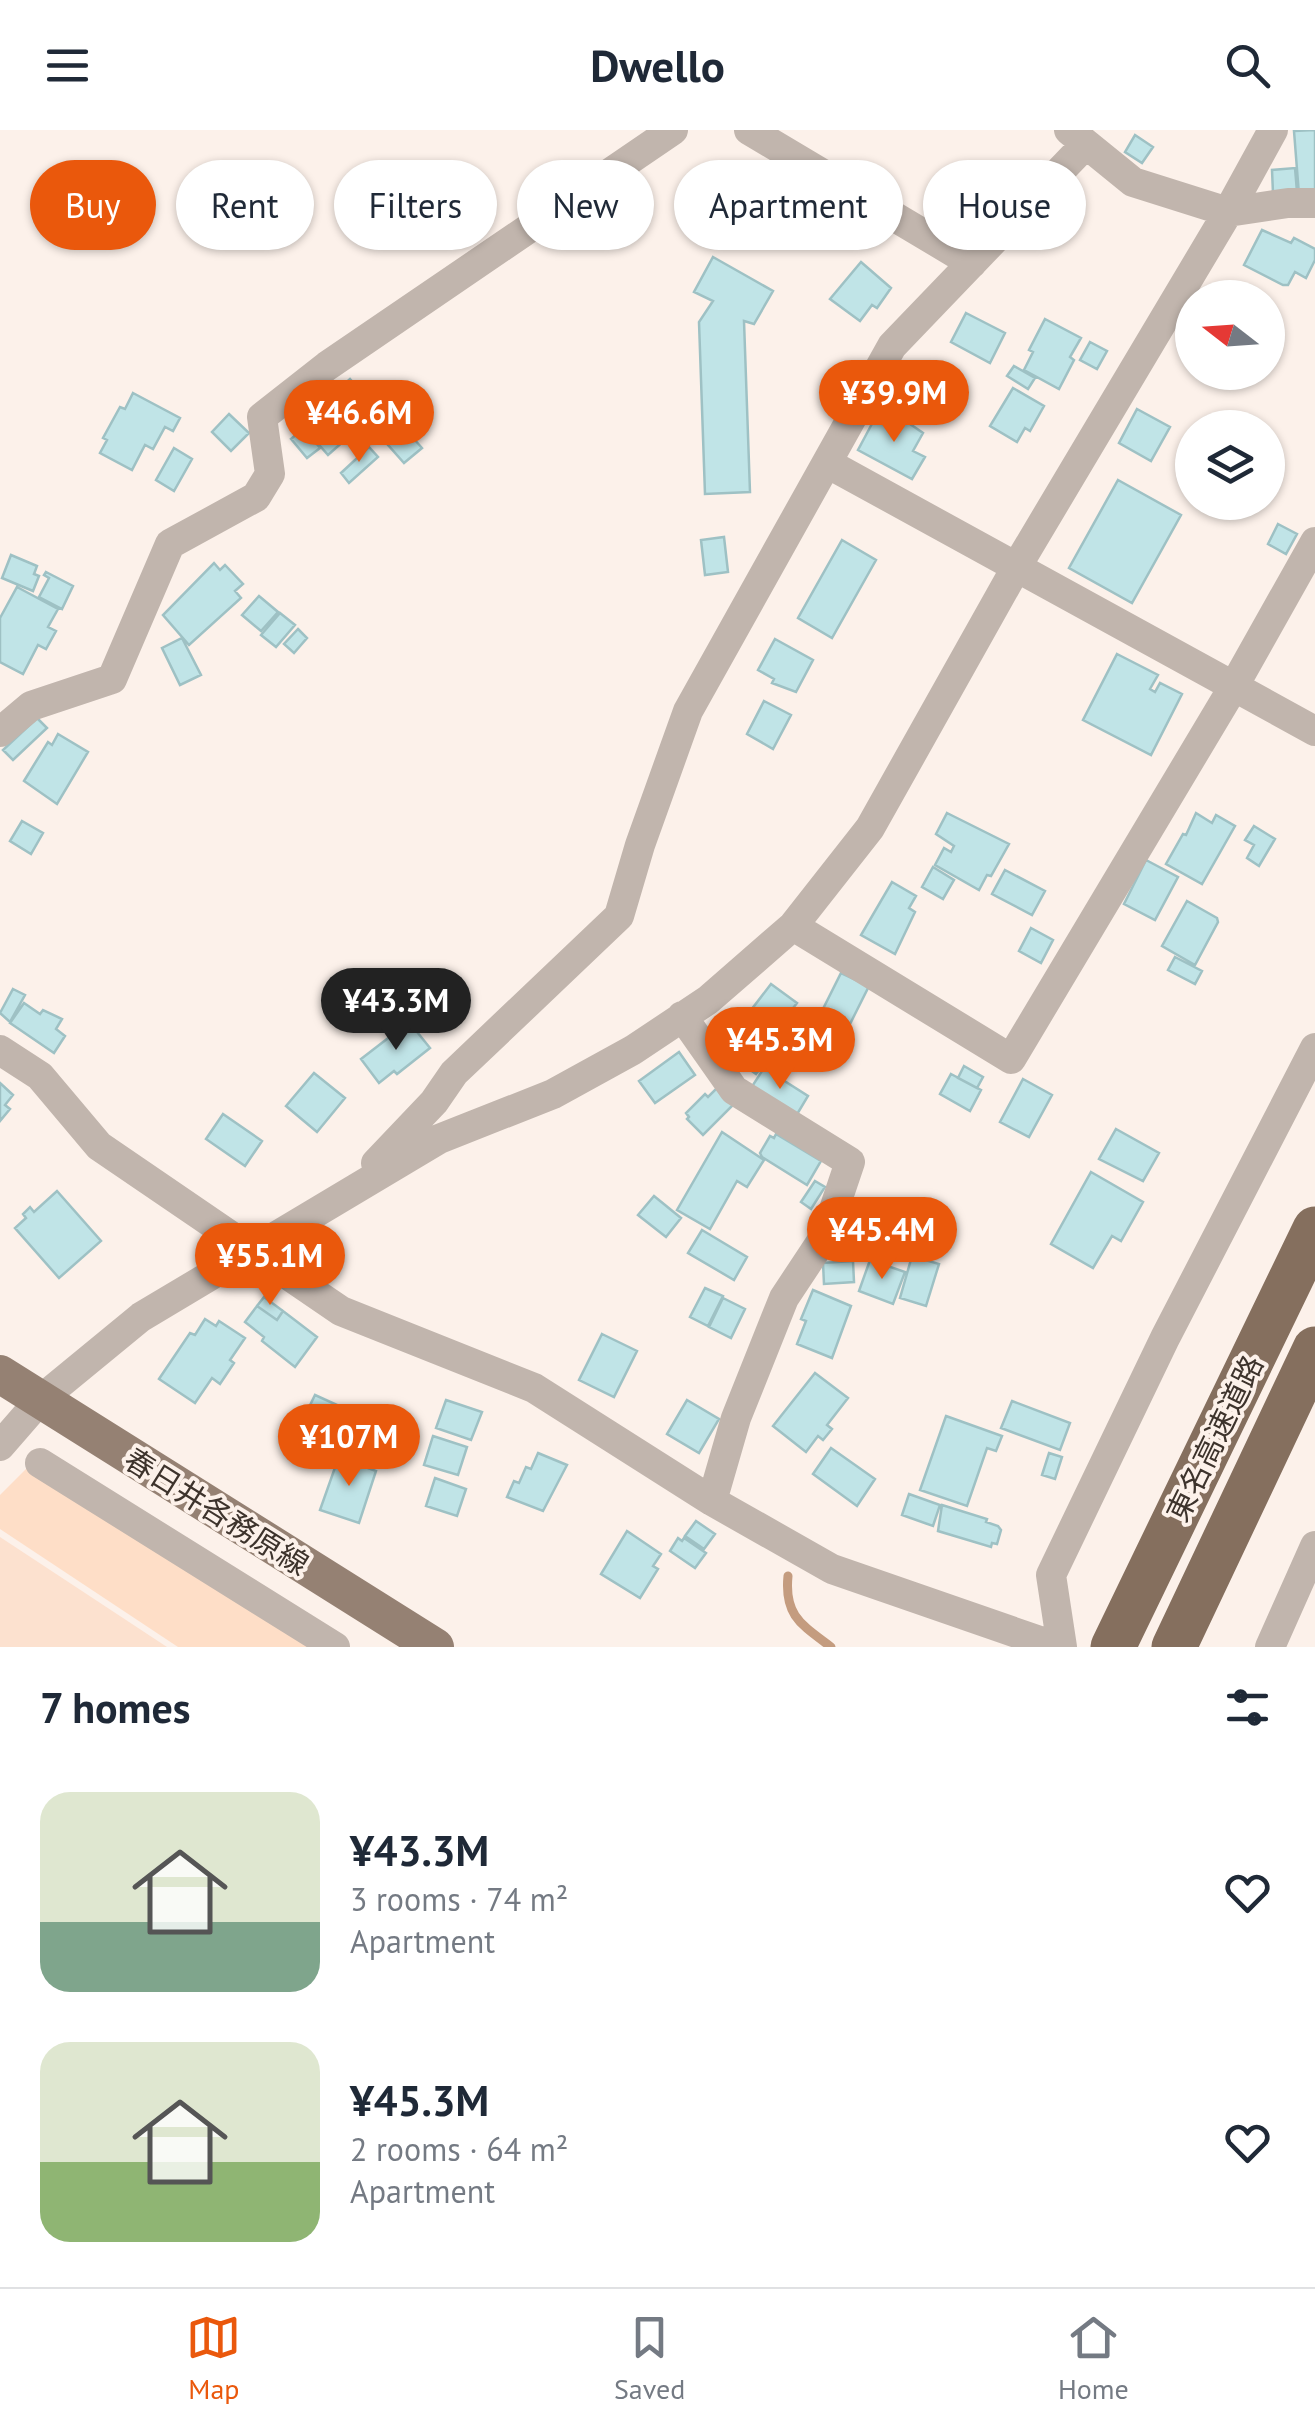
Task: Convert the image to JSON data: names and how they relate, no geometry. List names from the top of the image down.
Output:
{
  "streets": {
    "highway": ["東名高速道路"],
    "main road": ["春日井各務原線"]
  },
  "north": "left",
  "page": {
    "header": "Dwello",
    "chip": [
      "Buy",
      "Rent",
      "Filters",
      "New",
      "Apartment",
      "House"
    ],
    "price": [
      "¥39.9M",
      "¥46.6M",
      "¥43.3M",
      "¥45.3M",
      "¥45.4M",
      "¥55.1M",
      "¥107M"
    ],
    "heading": "7 homes",
    "list": [
      {
        "name": "¥43.3M",
        "note": "3 rooms · 74 m² · Apartment"
      },
      {
        "name": "¥45.3M",
        "note": "2 rooms · 64 m² · Apartment"
      }
    ],
    "tabs": ["Map", "Saved", "Home"]
  }
}
